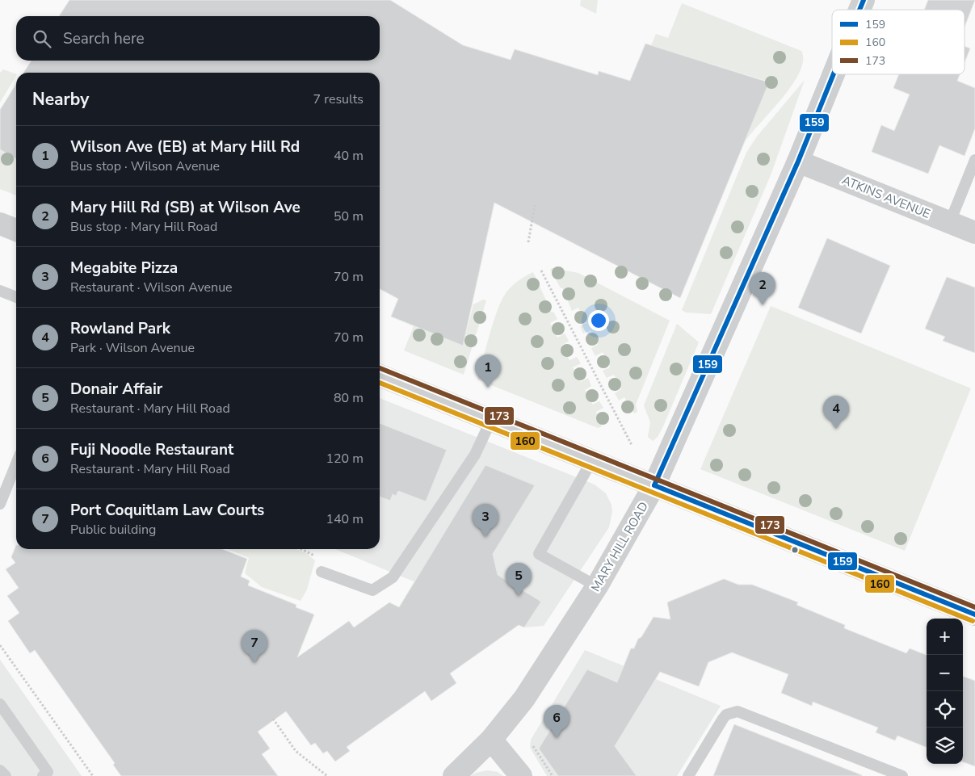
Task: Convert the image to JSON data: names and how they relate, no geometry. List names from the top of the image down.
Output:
{
  "streets": {
    "street": ["ATKINS AVENUE", "MARY HILL ROAD"]
  },
  "crossings": [
    ["ATKINS AVENUE", "MARY HILL ROAD"]
  ],
  "lines": ["transit line 159", "transit line 173", "transit line 160"],
  "legend": ["159", "160", "173"],
  "page": {
    "search": "Search here",
    "heading": ["Nearby", "7 results"],
    "list": [
      {
        "mark": "1",
        "name": "Wilson Ave (EB) at Mary Hill Rd",
        "note": "Bus stop · Wilson Avenue",
        "value": "40 m"
      },
      {
        "mark": "2",
        "name": "Mary Hill Rd (SB) at Wilson Ave",
        "note": "Bus stop · Mary Hill Road",
        "value": "50 m"
      },
      {
        "mark": "3",
        "name": "Megabite Pizza",
        "note": "Restaurant · Wilson Avenue",
        "value": "70 m"
      },
      {
        "mark": "4",
        "name": "Rowland Park",
        "note": "Park · Wilson Avenue",
        "value": "70 m"
      },
      {
        "mark": "5",
        "name": "Donair Affair",
        "note": "Restaurant · Mary Hill Road",
        "value": "80 m"
      },
      {
        "mark": "6",
        "name": "Fuji Noodle Restaurant",
        "note": "Restaurant · Mary Hill Road",
        "value": "120 m"
      },
      {
        "mark": "7",
        "name": "Port Coquitlam Law Courts",
        "note": "Public building",
        "value": "140 m"
      }
    ],
    "pins": [
      "2",
      "1",
      "4",
      "3",
      "5",
      "7",
      "6"
    ],
    "map_buttons": ["+", "−"]
  }
}
